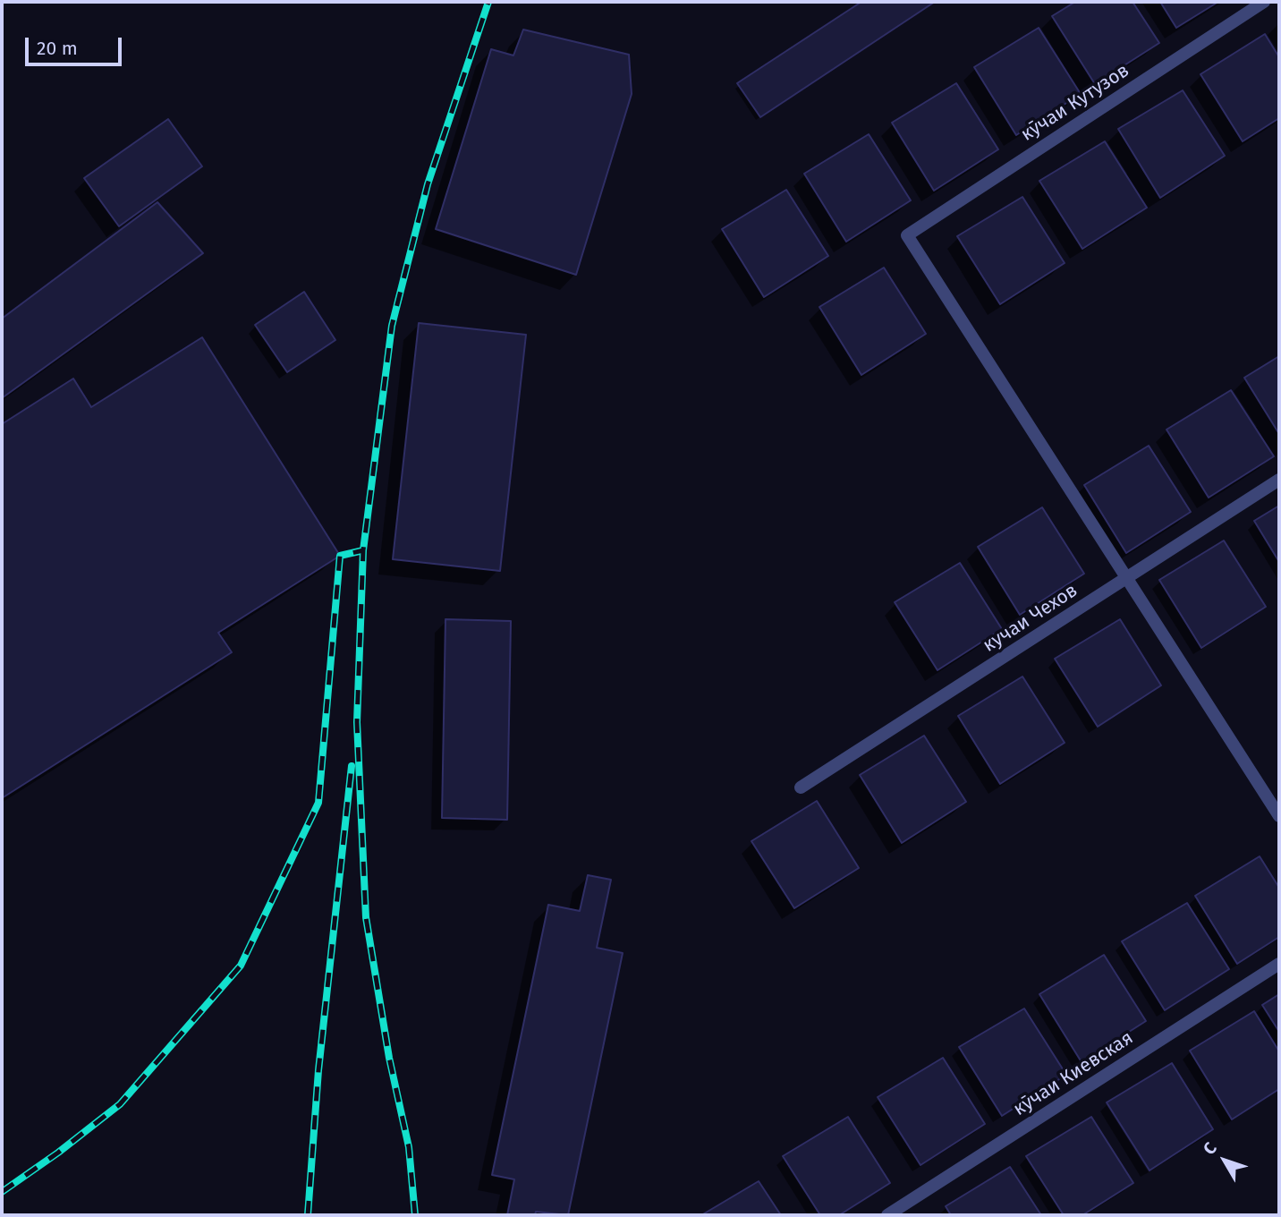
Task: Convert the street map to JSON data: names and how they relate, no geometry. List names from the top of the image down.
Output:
{
  "streets": {
    "street": ["кӯчаи Кутузов", "кучаи Чехов", "кӯчаи Киевская"]
  },
  "crossings": [
    ["кӯчаи Кутузов", "кучаи Чехов"]
  ],
  "scale_bar": "20 m",
  "north": "top left"
}
